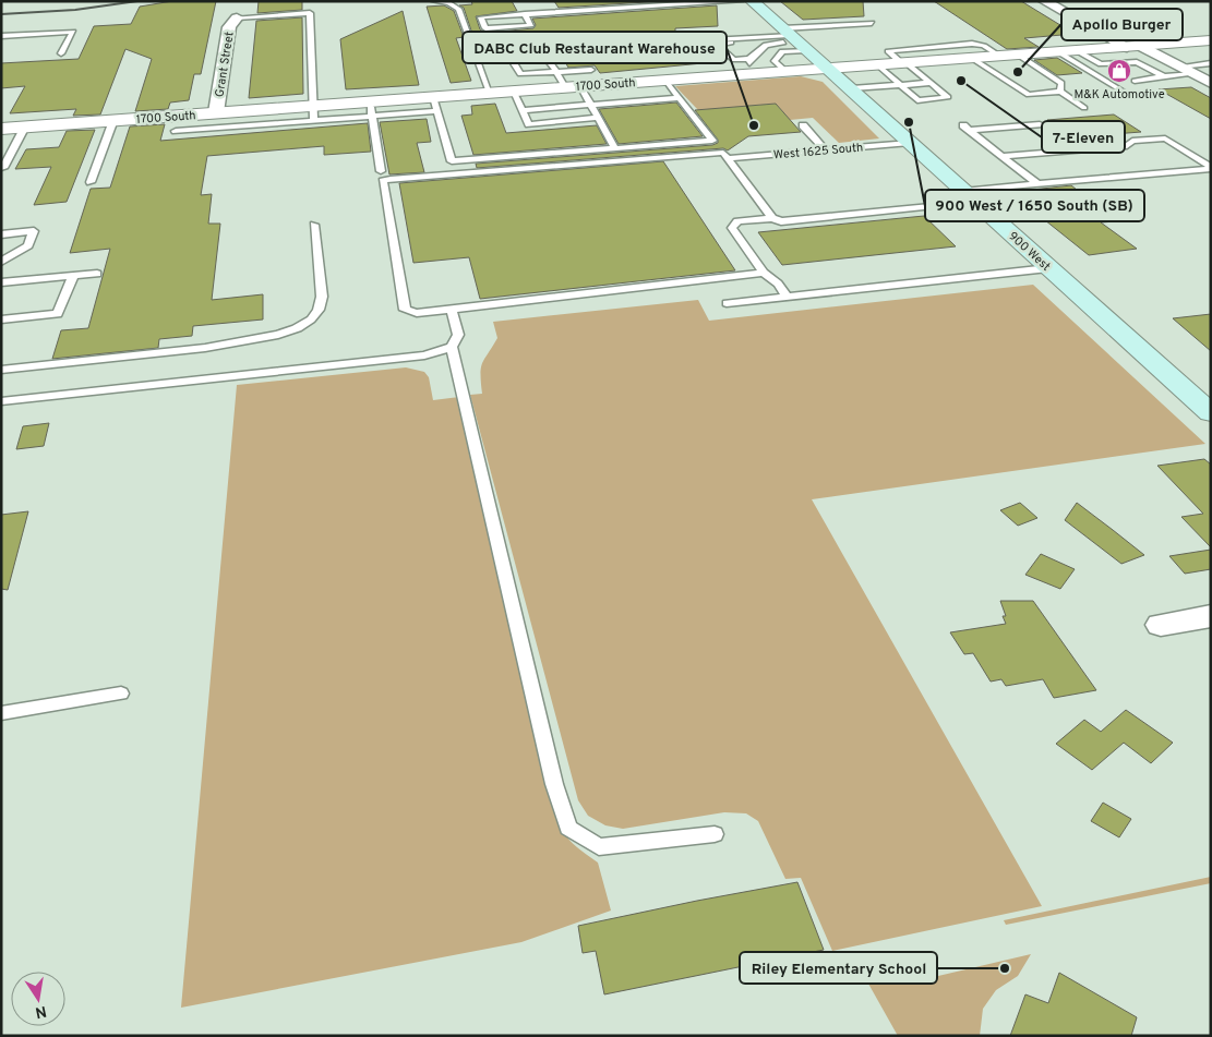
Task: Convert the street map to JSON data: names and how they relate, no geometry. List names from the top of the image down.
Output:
{
  "streets": {
    "main road": ["900 West"],
    "street": ["Grant Street", "1700 South"],
    "lane": ["West 1625 South"]
  },
  "crossings": [
    ["Grant Street", "1700 South"],
    ["1700 South", "900 West"],
    ["West 1625 South", "900 West"]
  ],
  "places": {
    "shop": ["M&K Automotive"],
    "other": [
      "Apollo Burger",
      "7-Eleven",
      "900 West / 1650 South (SB)",
      "DABC Club Restaurant Warehouse",
      "Riley Elementary School"
    ]
  },
  "north": "bottom"
}
